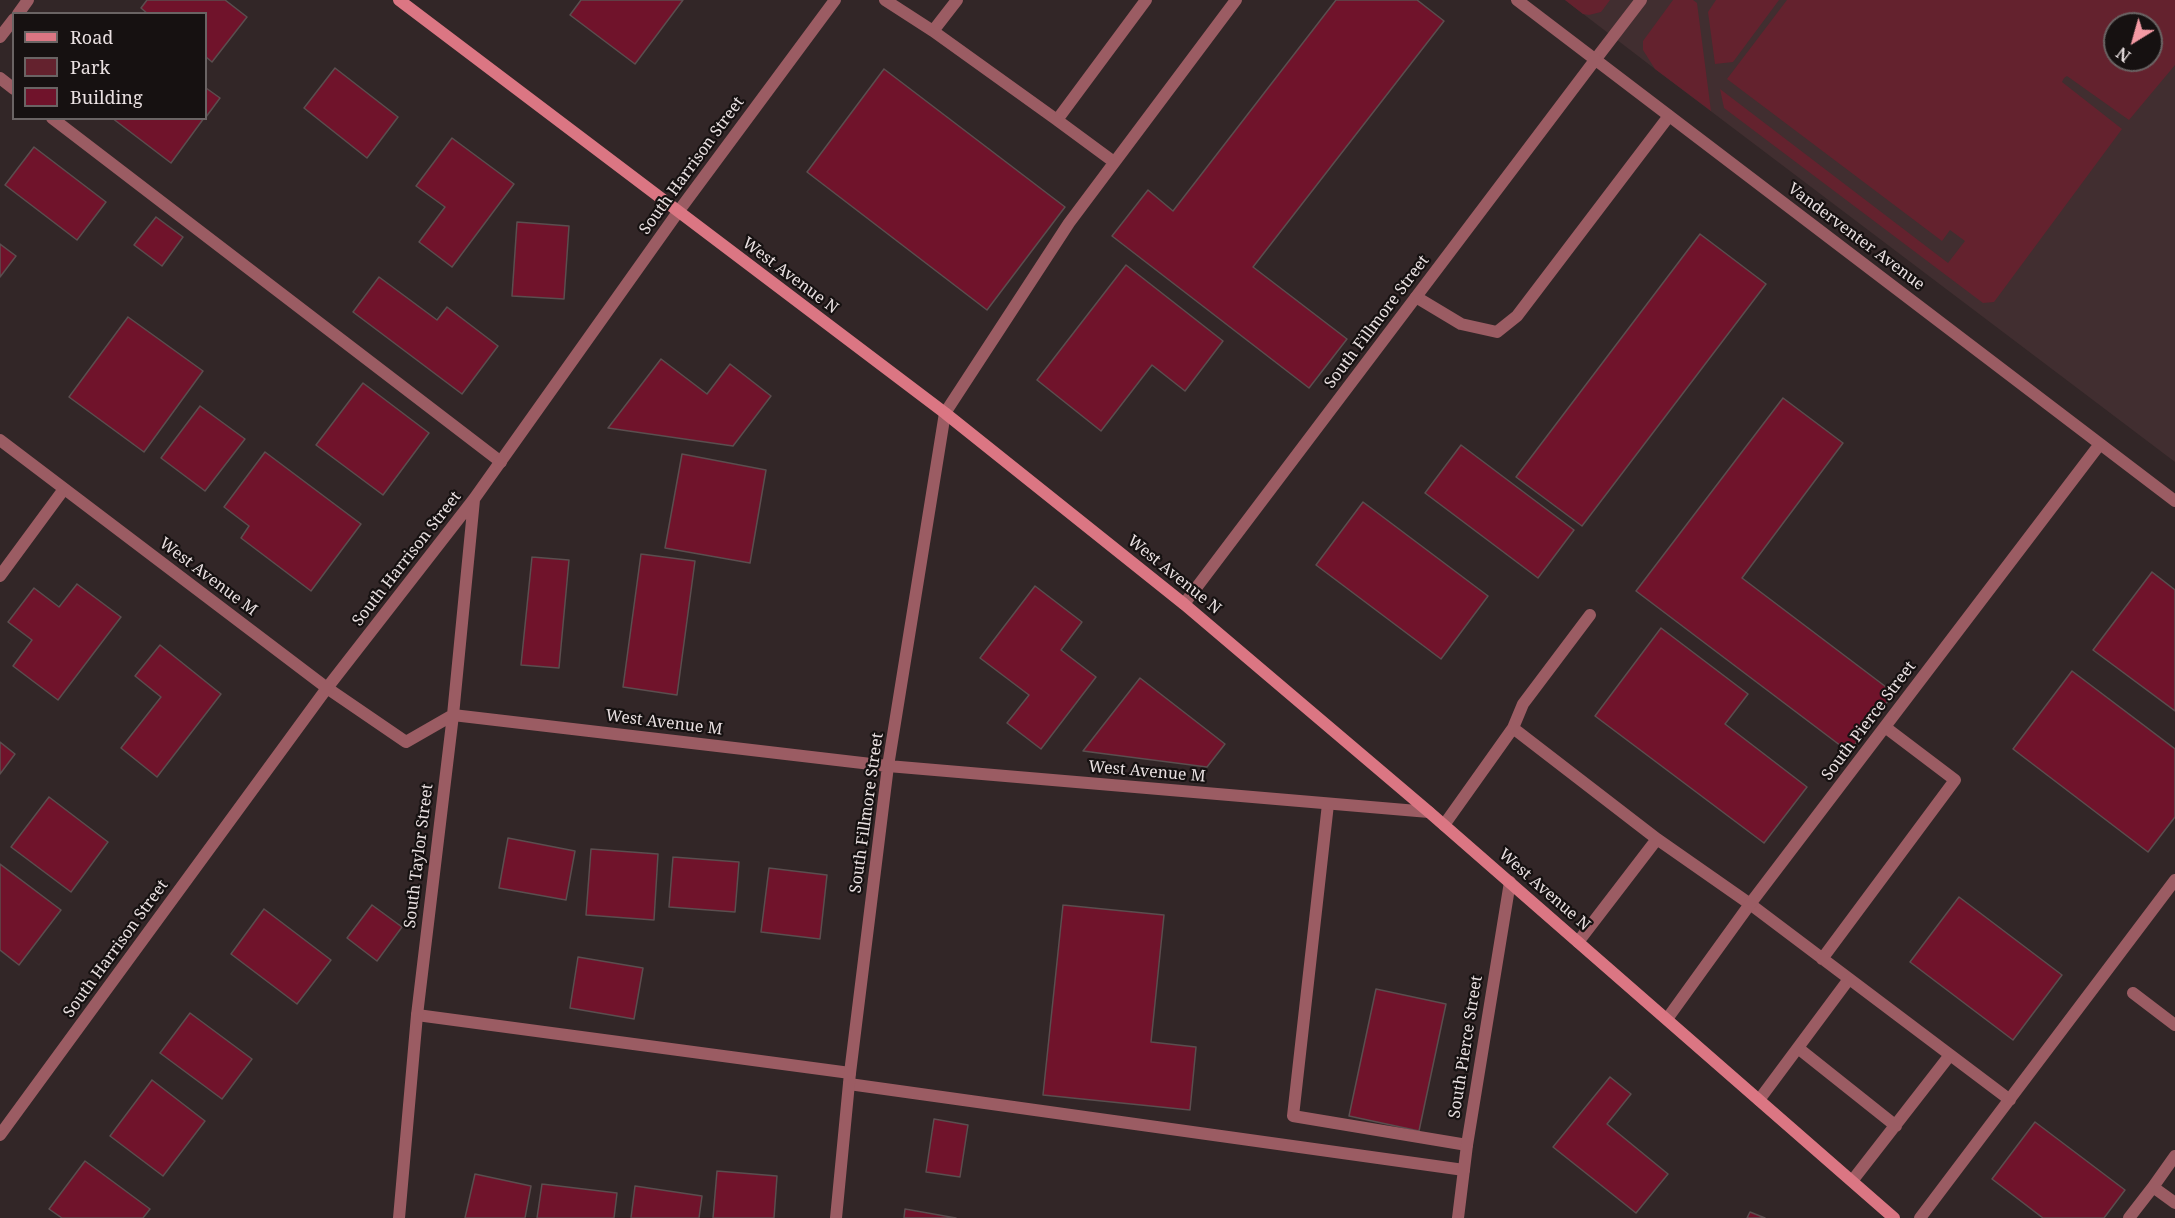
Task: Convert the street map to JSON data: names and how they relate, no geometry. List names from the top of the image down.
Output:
{
  "streets": {
    "main road": ["West Avenue N"],
    "street": [
      "South Harrison Street",
      "Vanderventer Avenue",
      "South Fillmore Street",
      "West Avenue M",
      "South Pierce Street",
      "South Taylor Street"
    ]
  },
  "crossings": [
    ["South Harrison Street", "West Avenue N"],
    ["South Harrison Street", "West Avenue M"],
    ["South Harrison Street", "South Taylor Street"],
    ["Vanderventer Avenue", "South Fillmore Street"],
    ["Vanderventer Avenue", "South Pierce Street"],
    ["West Avenue N", "South Fillmore Street"],
    ["West Avenue N", "West Avenue M"],
    ["West Avenue N", "South Pierce Street"],
    ["South Fillmore Street", "West Avenue M"],
    ["West Avenue M", "South Taylor Street"]
  ],
  "legend": ["Road", "Park", "Building"],
  "north": "bottom left"
}
